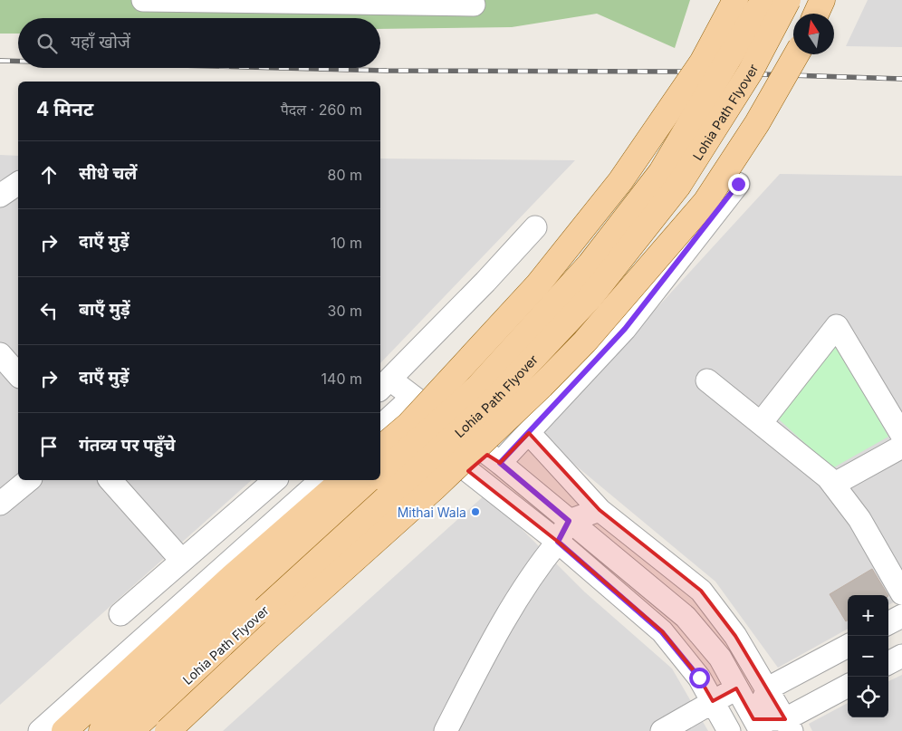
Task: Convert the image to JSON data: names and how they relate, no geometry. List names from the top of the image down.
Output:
{
  "streets": {
    "main road": ["Lohia Path Flyover"]
  },
  "places": ["Mithai Wala"],
  "north": "top",
  "page": {
    "search": "यहाँ खोजें",
    "heading": ["4 मिनट", "पैदल · 260 m"],
    "list": [
      ["सीधे चलें", "80 m"],
      ["दाएँ मुड़ें", "10 m"],
      ["बाएँ मुड़ें", "30 m"],
      ["दाएँ मुड़ें", "140 m"],
      "गंतव्य पर पहुँचे"
    ],
    "map_buttons": ["+", "−"]
  }
}
